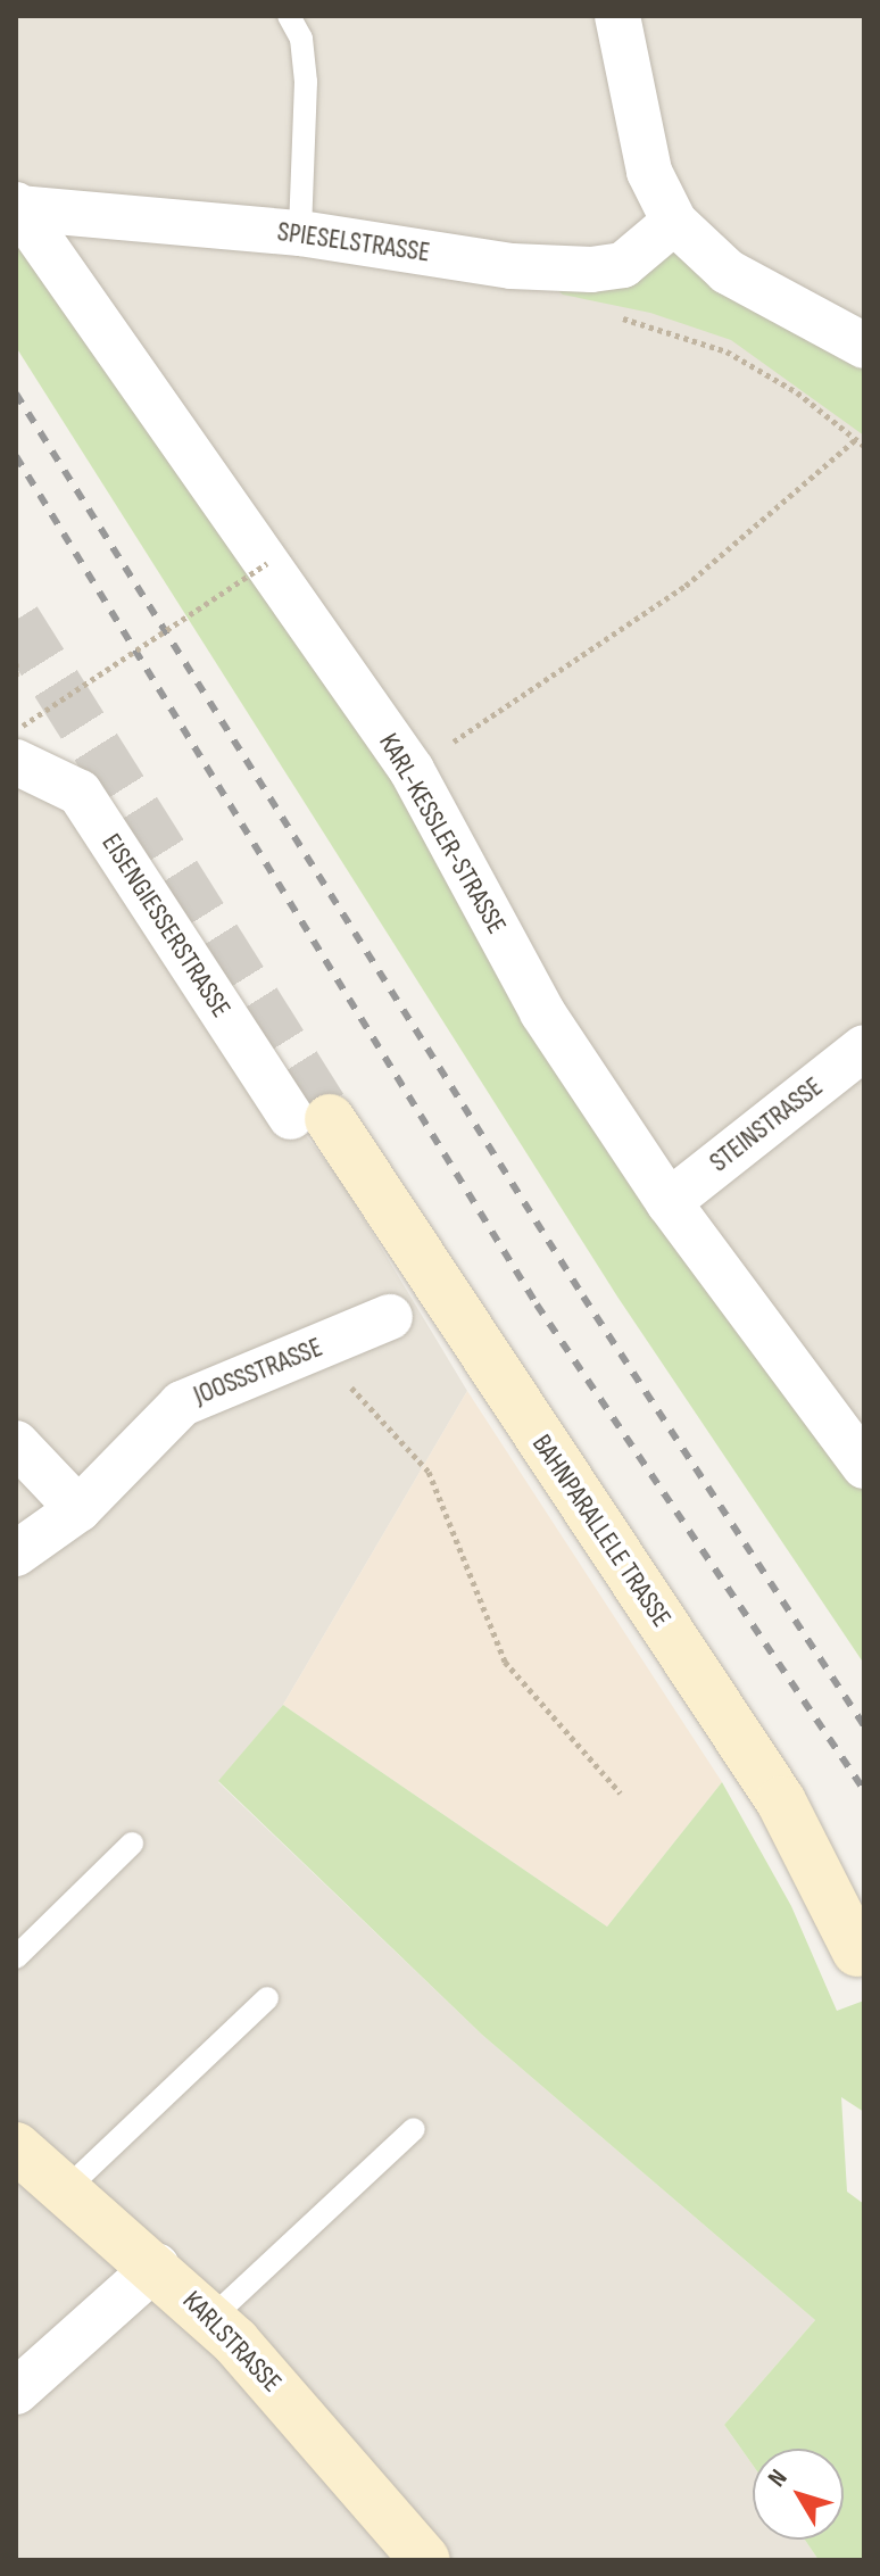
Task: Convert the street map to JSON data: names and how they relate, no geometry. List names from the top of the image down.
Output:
{
  "streets": {
    "main road": ["BAHNPARALLELE TRASSE", "KARLSTRASSE"],
    "street": [
      "SPIESELSTRASSE",
      "KARL-KESSLER-STRASSE",
      "EISENGIESSERSTRASSE",
      "STEINSTRASSE",
      "JOOSSSTRASSE"
    ]
  },
  "crossings": [
    ["SPIESELSTRASSE", "KARL-KESSLER-STRASSE"],
    ["KARL-KESSLER-STRASSE", "STEINSTRASSE"],
    ["EISENGIESSERSTRASSE", "BAHNPARALLELE TRASSE"]
  ],
  "north": "top left"
}
